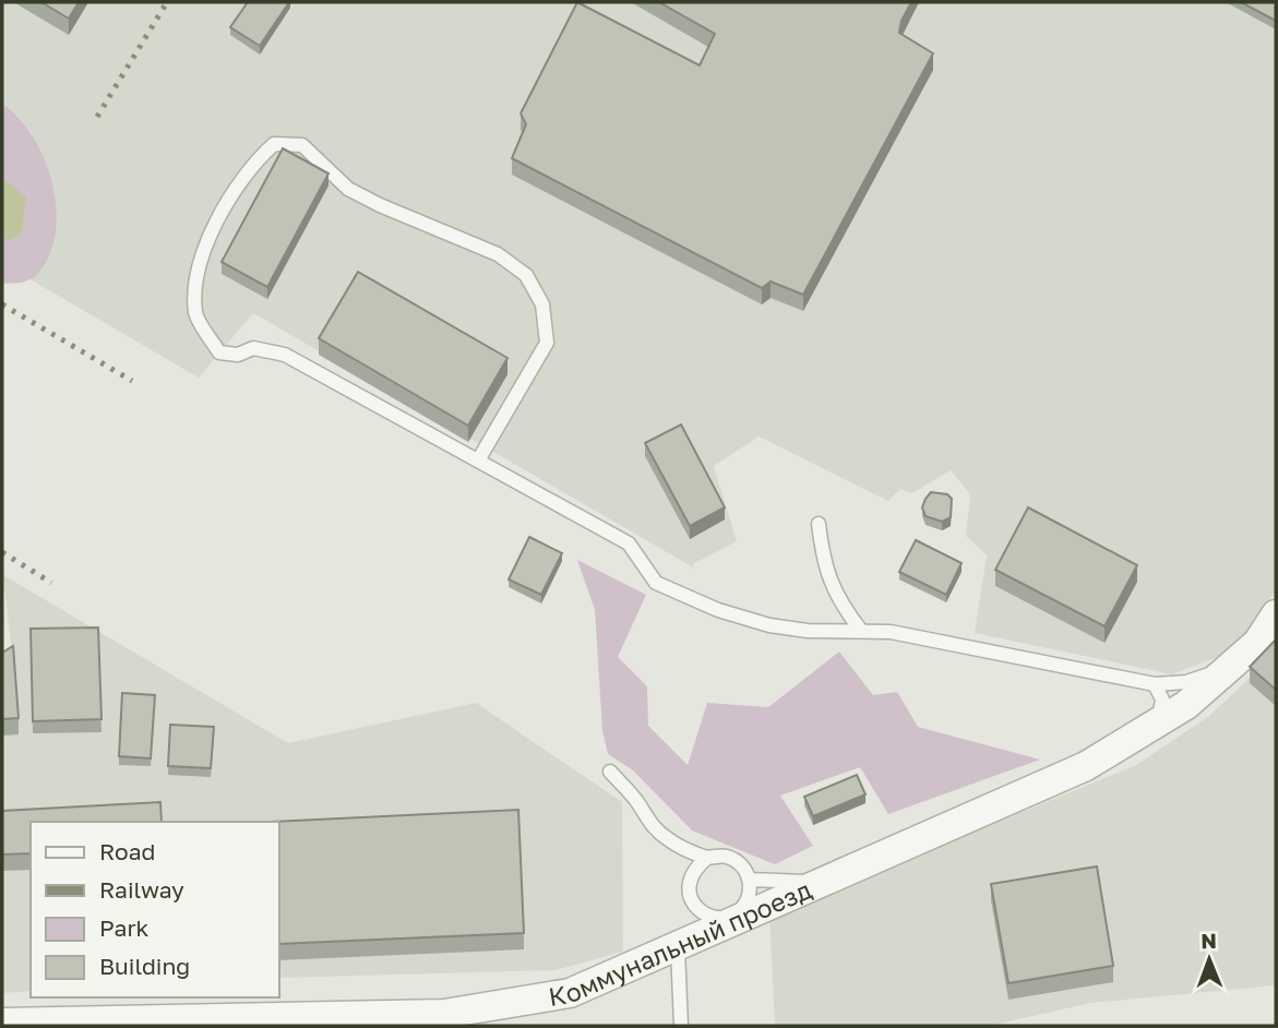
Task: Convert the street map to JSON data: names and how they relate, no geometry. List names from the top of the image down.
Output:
{
  "streets": {
    "street": ["Коммунальный проезд"]
  },
  "legend": [
    "Road",
    "Railway",
    "Park",
    "Building"
  ],
  "north": "top"
}
